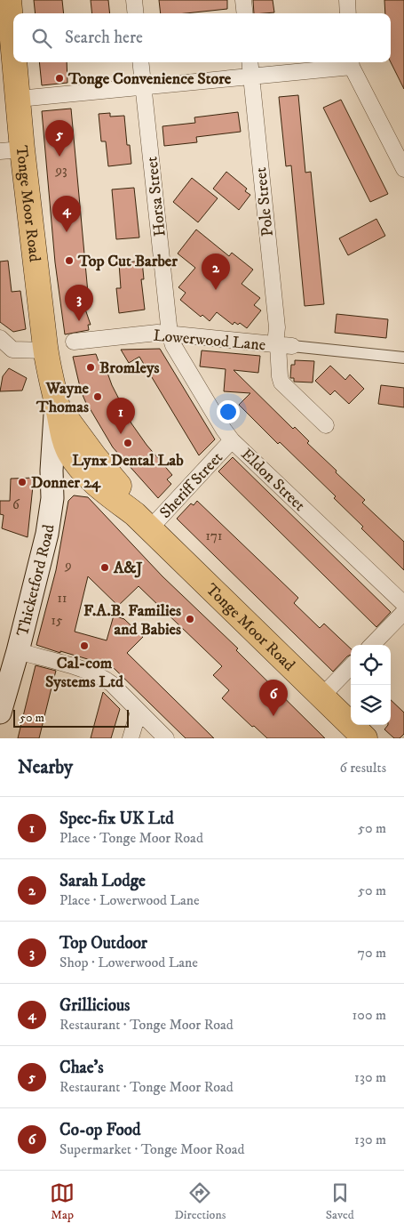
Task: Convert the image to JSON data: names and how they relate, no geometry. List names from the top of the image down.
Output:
{
  "streets": {
    "main road": ["Tonge Moor Road", "Thicketford Road"],
    "street": [
      "Horsa Street",
      "Pole Street",
      "Lowerwood Lane",
      "Eldon Street",
      "Sheriff Street"
    ]
  },
  "crossings": [
    ["Horsa Street", "Lowerwood Lane"],
    ["Horsa Street", "Eldon Street"],
    ["Pole Street", "Lowerwood Lane"],
    ["Tonge Moor Road", "Sheriff Street"],
    ["Tonge Moor Road", "Thicketford Road"],
    ["Lowerwood Lane", "Eldon Street"],
    ["Eldon Street", "Sheriff Street"]
  ],
  "places": [
    "Tonge Convenience Store",
    "Top Cut Barber",
    "Bromleys",
    "Wayne Thomas",
    "Lynx Dental Lab",
    "Donner 24",
    "A&J",
    "F.A.B. Families and Babies",
    "Cal-com Systems Ltd"
  ],
  "house_numbers": [
    "93",
    "6",
    "171",
    "9",
    "11",
    "15"
  ],
  "scale_bar": "50 m",
  "page": {
    "search": "Search here",
    "pins": [
      "5",
      "4",
      "2",
      "3",
      "1",
      "6"
    ],
    "scale": "50 m",
    "heading": ["Nearby", "6 results"],
    "list": [
      {
        "mark": "1",
        "name": "Spec-fix UK Ltd",
        "note": "Place · Tonge Moor Road",
        "value": "50 m"
      },
      {
        "mark": "2",
        "name": "Sarah Lodge",
        "note": "Place · Lowerwood Lane",
        "value": "50 m"
      },
      {
        "mark": "3",
        "name": "Top Outdoor",
        "note": "Shop · Lowerwood Lane",
        "value": "70 m"
      },
      {
        "mark": "4",
        "name": "Grillicious",
        "note": "Restaurant · Tonge Moor Road",
        "value": "100 m"
      },
      {
        "mark": "5",
        "name": "Chae's",
        "note": "Restaurant · Tonge Moor Road",
        "value": "130 m"
      },
      {
        "mark": "6",
        "name": "Co-op Food",
        "note": "Supermarket · Tonge Moor Road",
        "value": "130 m"
      }
    ],
    "nav": ["Map", "Directions", "Saved"]
  }
}
